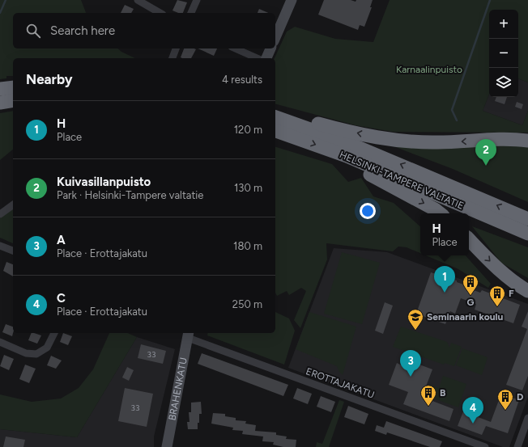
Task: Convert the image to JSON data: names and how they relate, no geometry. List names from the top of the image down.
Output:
{
  "streets": {
    "highway": ["HELSINKI-TAMPERE VALTATIE"],
    "main road": ["BRAHENKATU"],
    "street": ["EROTTAJAKATU"]
  },
  "crossings": [
    ["EROTTAJAKATU", "BRAHENKATU"]
  ],
  "parks": ["Karnaalinpuisto"],
  "places": {
    "building": [
      "G",
      "F",
      "B",
      "D"
    ],
    "school or university": ["Seminaarin koulu"]
  },
  "house_numbers": ["33", "33"],
  "page": {
    "map_buttons": ["+", "−"],
    "search": "Search here",
    "heading": ["Nearby", "4 results"],
    "list": [
      {
        "mark": "1",
        "name": "H",
        "note": "Place",
        "value": "120 m"
      },
      {
        "mark": "2",
        "name": "Kuivasillanpuisto",
        "note": "Park · Helsinki-Tampere valtatie",
        "value": "130 m"
      },
      {
        "mark": "3",
        "name": "A",
        "note": "Place · Erottajakatu",
        "value": "180 m"
      },
      {
        "mark": "4",
        "name": "C",
        "note": "Place · Erottajakatu",
        "value": "250 m"
      }
    ],
    "pins": [
      "2",
      "1",
      "3",
      "4"
    ],
    "popup": ["H", "Place"]
  }
}
